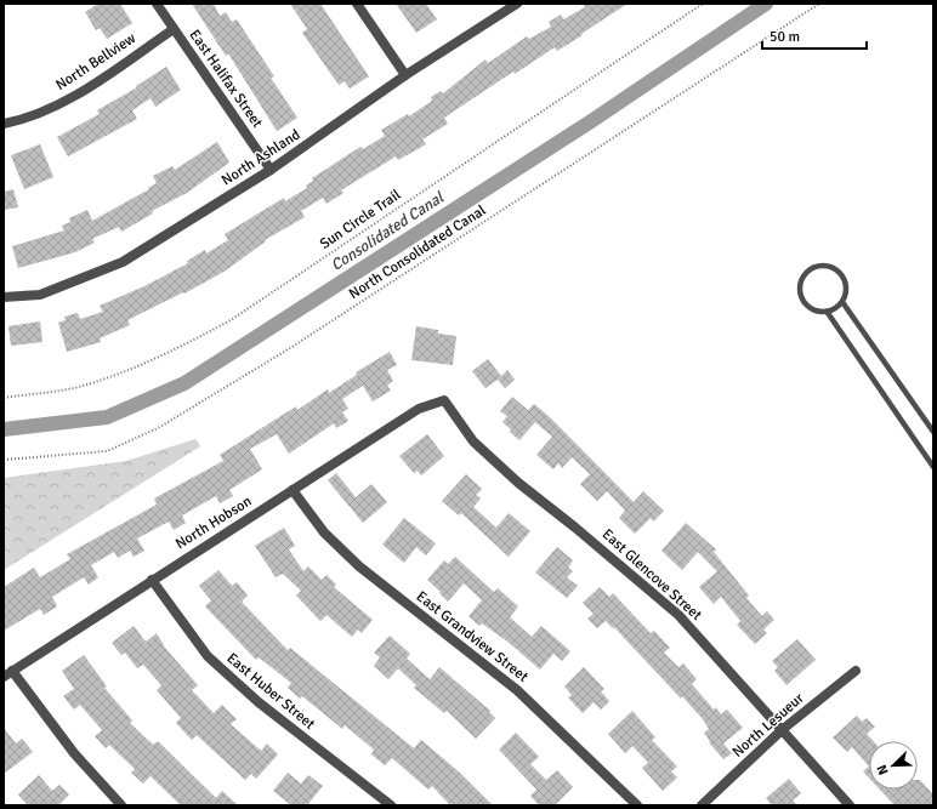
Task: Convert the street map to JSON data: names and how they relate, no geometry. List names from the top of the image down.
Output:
{
  "streets": {
    "street": [
      "North Bellview",
      "East Halifax Street",
      "North Ashland",
      "North Hobson",
      "East Glencove Street",
      "East Grandview Street",
      "East Huber Street",
      "North Lesueur"
    ],
    "path": ["Sun Circle Trail", "North Consolidated Canal"]
  },
  "crossings": [
    ["North Bellview", "East Halifax Street"],
    ["East Halifax Street", "North Ashland"],
    ["North Hobson", "East Glencove Street"],
    ["North Hobson", "East Grandview Street"],
    ["North Hobson", "East Huber Street"],
    ["East Glencove Street", "North Lesueur"]
  ],
  "water": ["Consolidated Canal"],
  "scale_bar": "50 m",
  "north": "bottom left"
}
